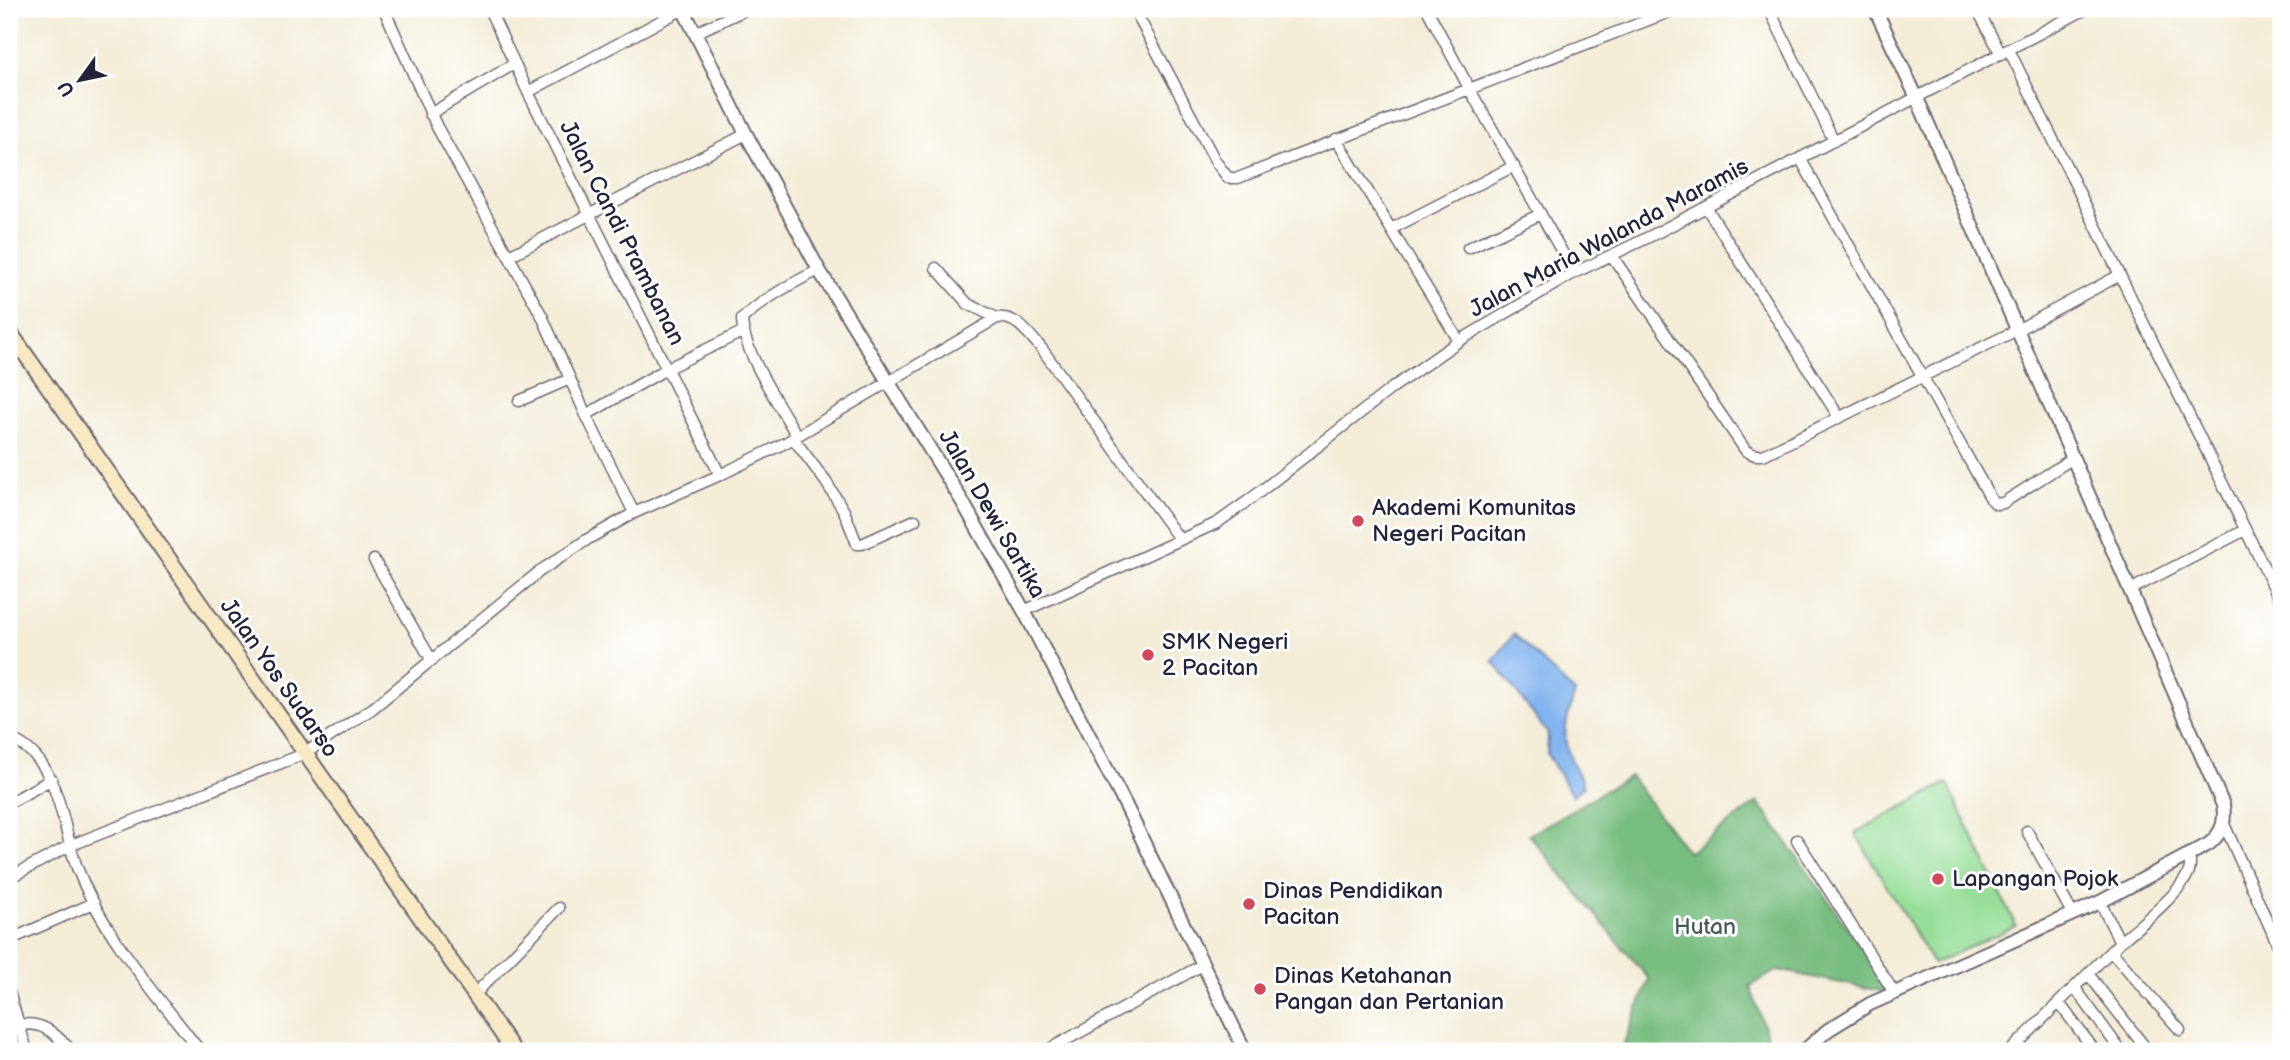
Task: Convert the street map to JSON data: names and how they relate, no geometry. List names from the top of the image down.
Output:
{
  "streets": {
    "main road": ["Jalan Yos Sudarso"],
    "street": ["Jalan Candi Prambanan", "Jalan Maria Walanda Maramis", "Jalan Dewi Sartika"]
  },
  "crossings": [
    ["Jalan Maria Walanda Maramis", "Jalan Dewi Sartika"]
  ],
  "parks": ["Hutan"],
  "places": [
    "Akademi Komunitas Negeri Pacitan",
    "SMK Negeri 2 Pacitan",
    "Lapangan Pojok",
    "Dinas Pendidikan Pacitan",
    "Dinas Ketahanan Pangan dan Pertanian"
  ],
  "north": "bottom left"
}
